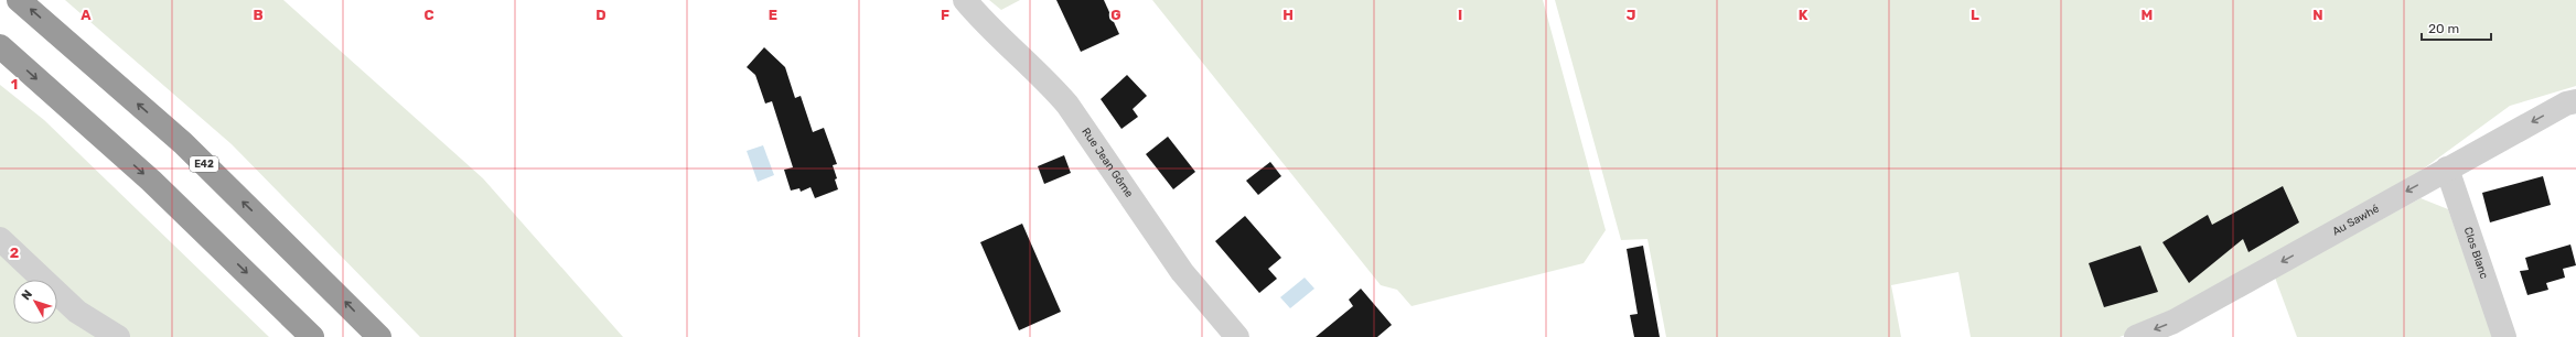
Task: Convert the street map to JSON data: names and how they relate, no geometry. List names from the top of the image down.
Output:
{
  "streets": {
    "highway": ["E42"],
    "street": ["Rue Jean Gôme", "Au Sawhé", "Clos Blanc"]
  },
  "crossings": [
    ["Au Sawhé", "Clos Blanc"]
  ],
  "one_way": ["Au Sawhé"],
  "scale_bar": "20 m",
  "north": "top left",
  "grid": {
    "columns": [
      "A",
      "B",
      "C",
      "D",
      "E",
      "F",
      "G",
      "H",
      "I",
      "J",
      "K",
      "L",
      "M",
      "N"
    ],
    "rows": ["1", "2"]
  }
}
